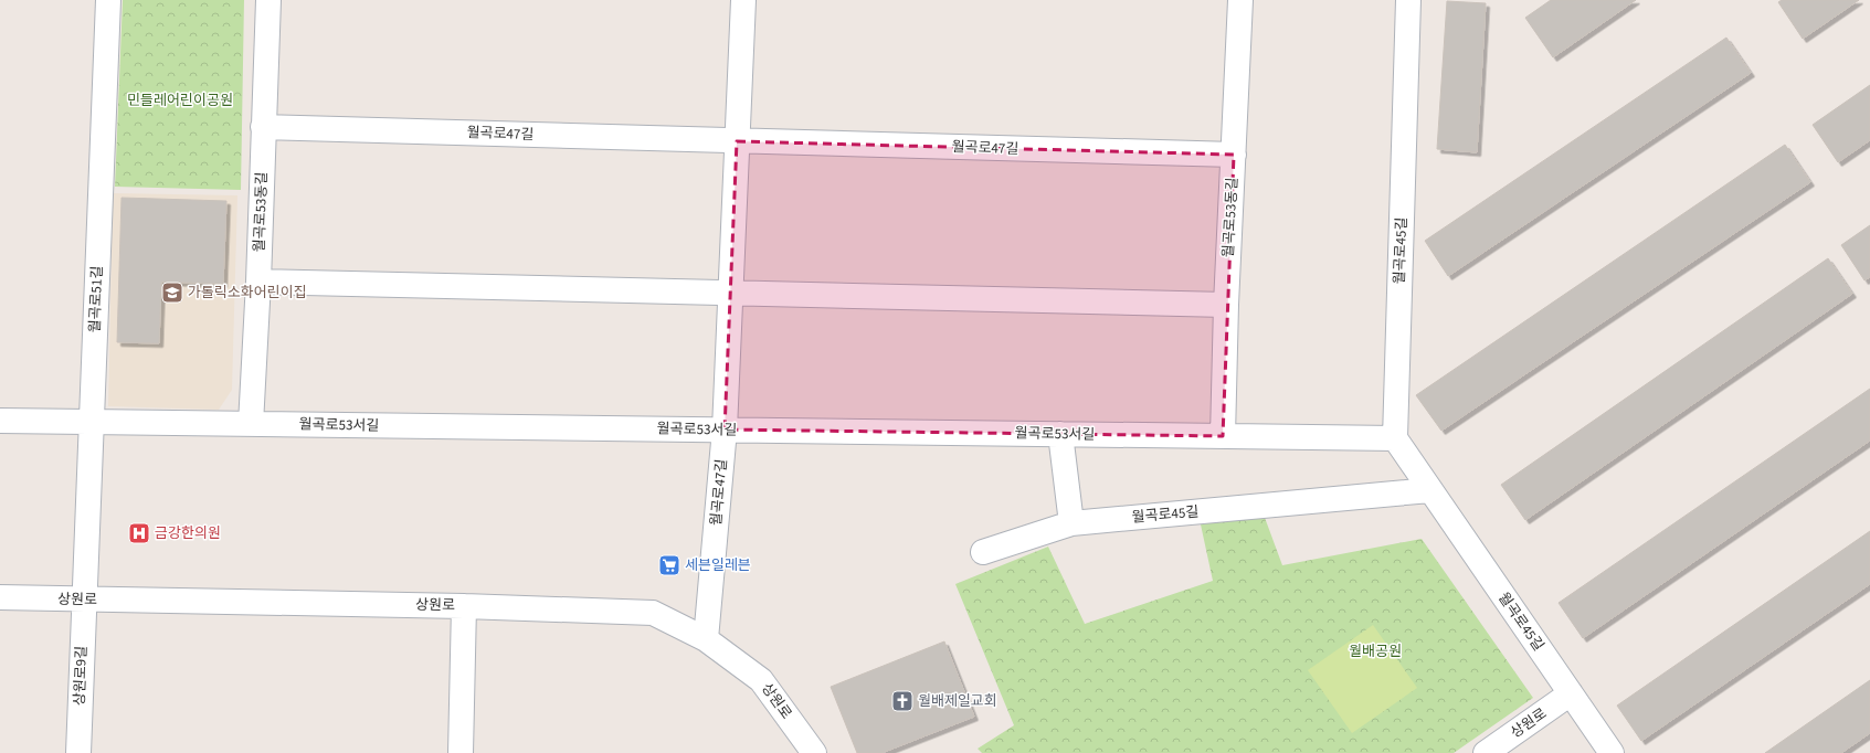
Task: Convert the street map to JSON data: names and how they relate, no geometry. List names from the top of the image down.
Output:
{
  "streets": {
    "street": [
      "월곡로47길",
      "월곡로53동길",
      "월곡로45길",
      "월곡로51길",
      "월곡로53서길",
      "상원로",
      "상원로9길"
    ]
  },
  "crossings": [
    ["월곡로47길", "월곡로53동길"],
    ["월곡로47길", "월곡로53서길"],
    ["월곡로47길", "상원로"],
    ["월곡로53동길", "월곡로53서길"],
    ["월곡로45길", "월곡로53서길"],
    ["월곡로45길", "상원로"],
    ["월곡로51길", "월곡로53서길"],
    ["월곡로51길", "상원로"],
    ["월곡로51길", "상원로9길"],
    ["상원로", "상원로9길"]
  ],
  "parks": ["민들레어린이공원", "월배공원"],
  "places": {
    "school or university": ["가톨릭소화어린이집"],
    "hospital": ["금강한의원"],
    "supermarket": ["세븐일레븐"],
    "church": ["월배제일교회"]
  }
}
